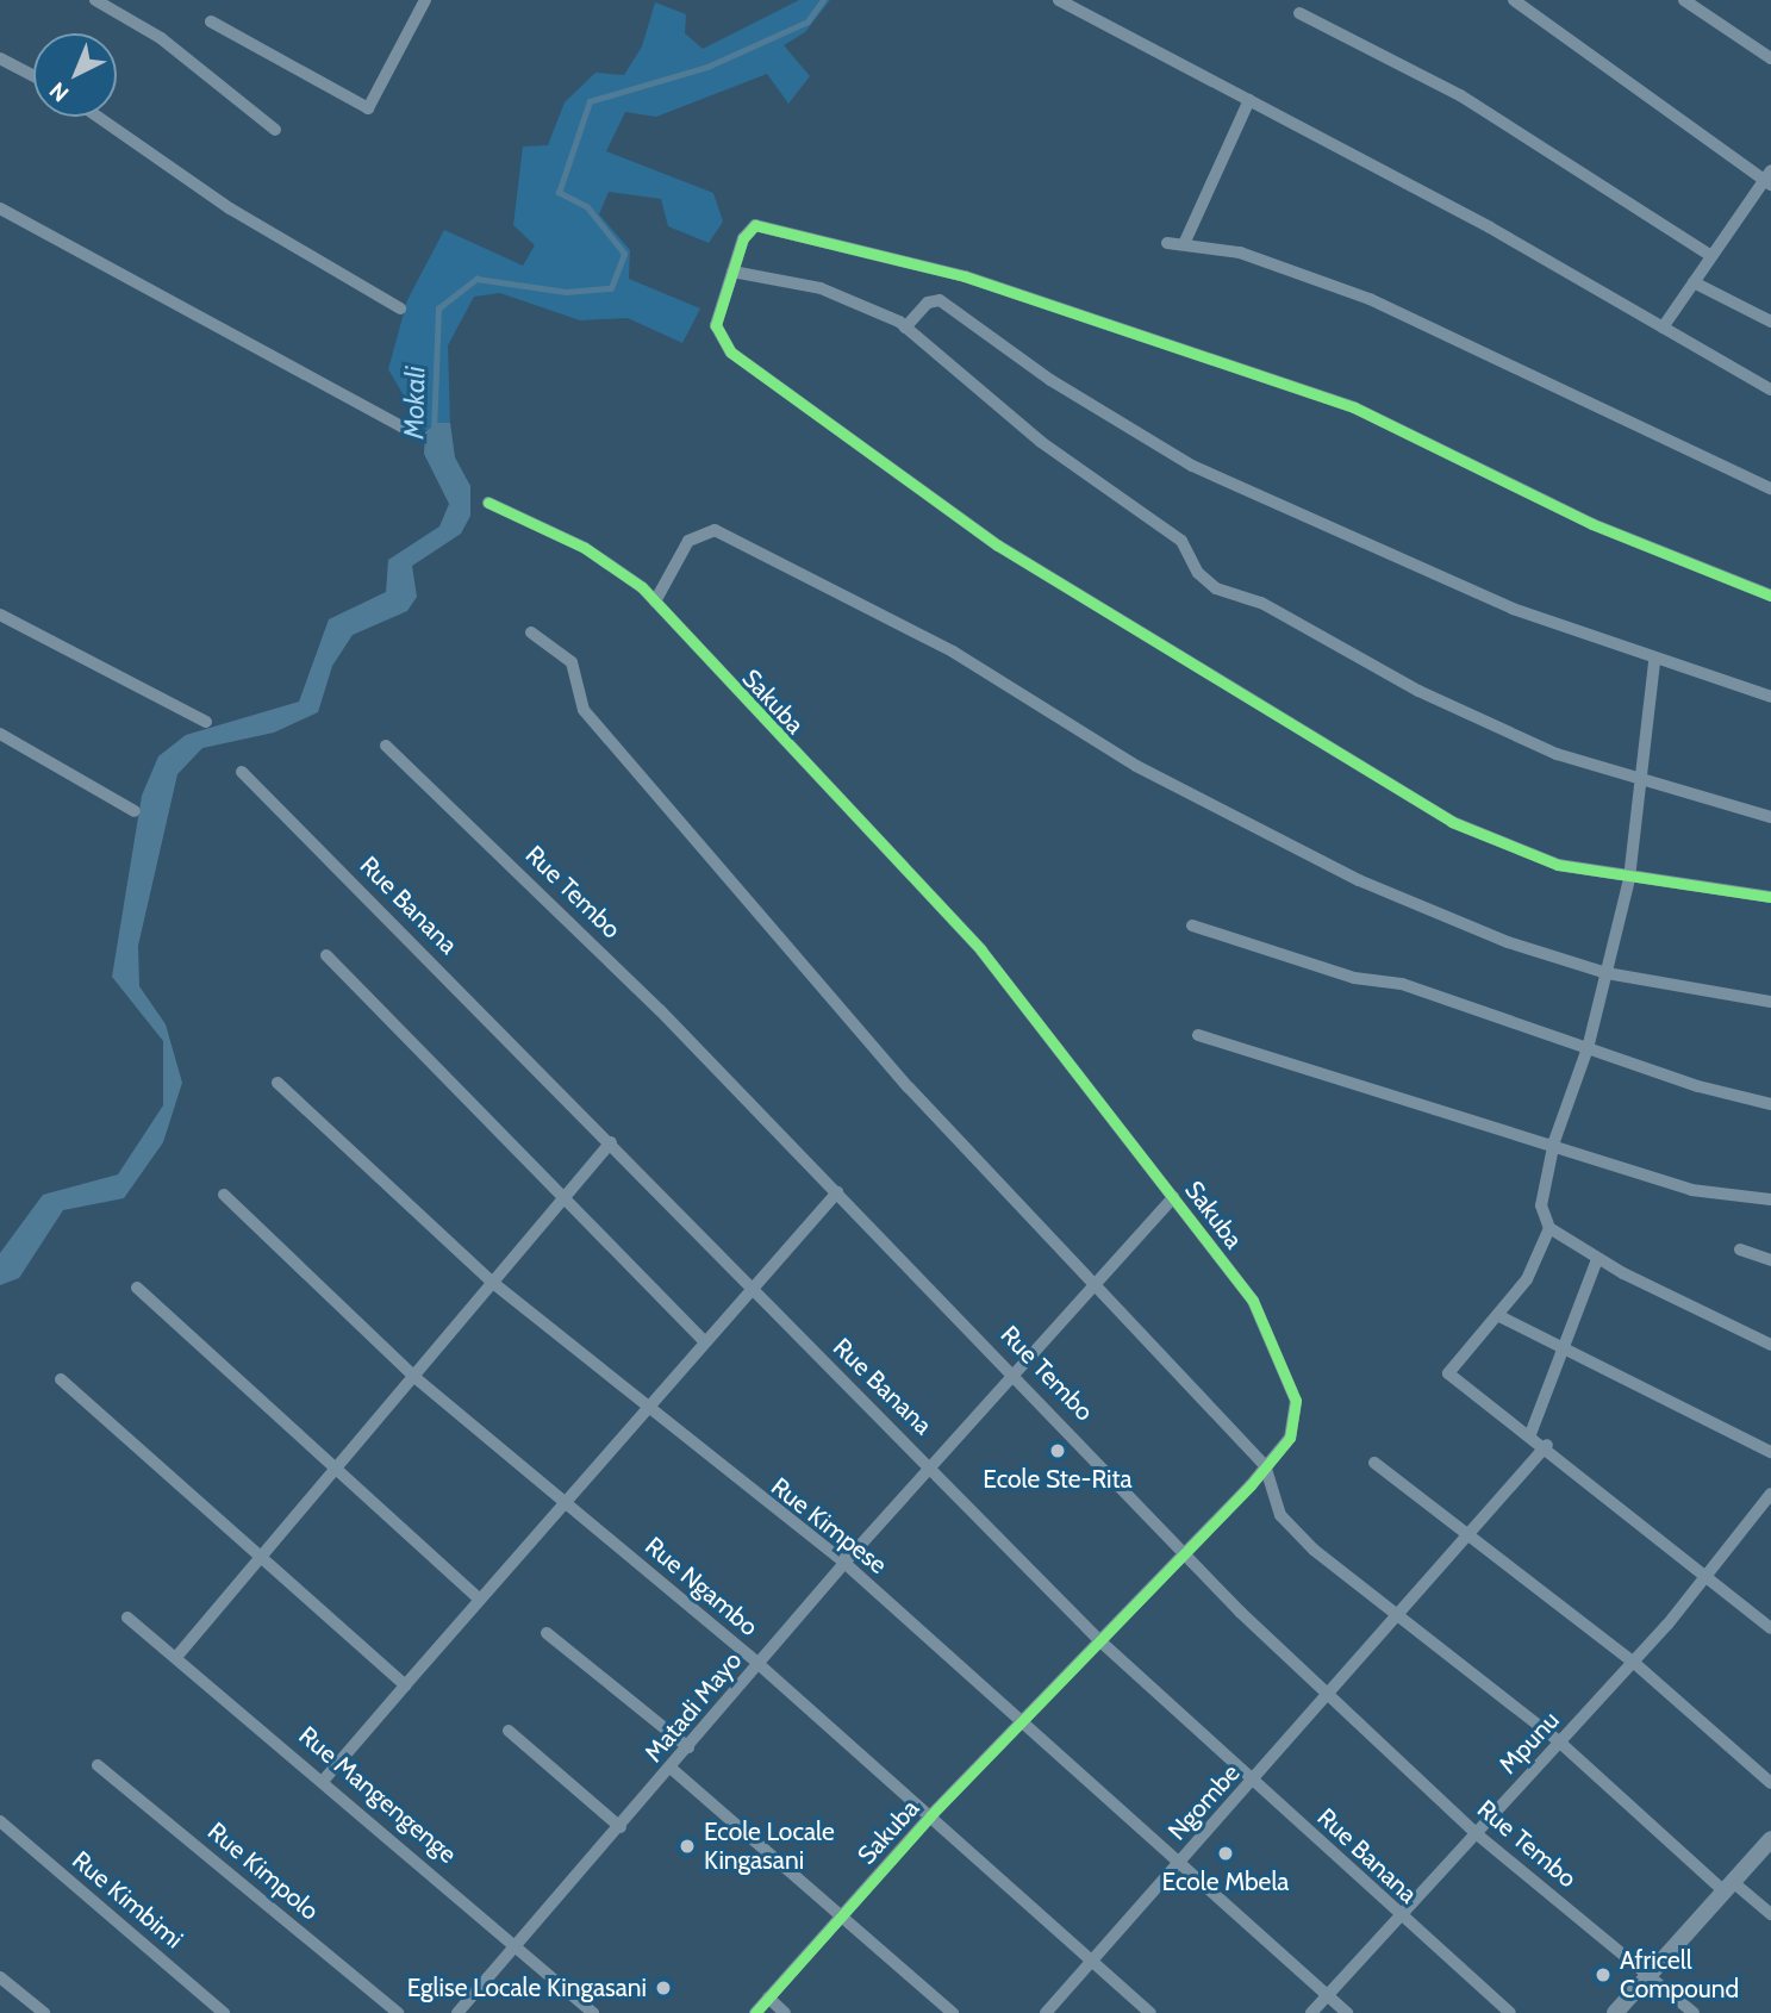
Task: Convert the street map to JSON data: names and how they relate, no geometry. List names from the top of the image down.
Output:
{
  "streets": {
    "street": [
      "Sakuba",
      "Rue Tembo",
      "Rue Banana",
      "Rue Kimpese",
      "Rue Ngambo",
      "Matadi Mayo",
      "Mpunu",
      "Rue Mangengenge",
      "Ngombe",
      "Rue Kimpolo",
      "Rue Kimbimi"
    ]
  },
  "crossings": [
    ["Sakuba", "Rue Tembo"],
    ["Sakuba", "Rue Banana"],
    ["Sakuba", "Rue Kimpese"],
    ["Sakuba", "Rue Ngambo"],
    ["Sakuba", "Matadi Mayo"],
    ["Rue Tembo", "Matadi Mayo"],
    ["Rue Tembo", "Mpunu"],
    ["Rue Tembo", "Ngombe"],
    ["Rue Banana", "Matadi Mayo"],
    ["Rue Banana", "Mpunu"],
    ["Rue Banana", "Ngombe"],
    ["Rue Kimpese", "Matadi Mayo"],
    ["Rue Kimpese", "Mpunu"],
    ["Rue Kimpese", "Ngombe"],
    ["Rue Ngambo", "Matadi Mayo"],
    ["Rue Ngambo", "Ngombe"],
    ["Matadi Mayo", "Rue Mangengenge"]
  ],
  "water": ["Mokali"],
  "places": [
    "Ecole Ste-Rita",
    "Ecole Locale Kingasani",
    "Ecole Mbela",
    "Africell Compound",
    "Eglise Locale Kingasani"
  ],
  "north": "bottom left"
}
